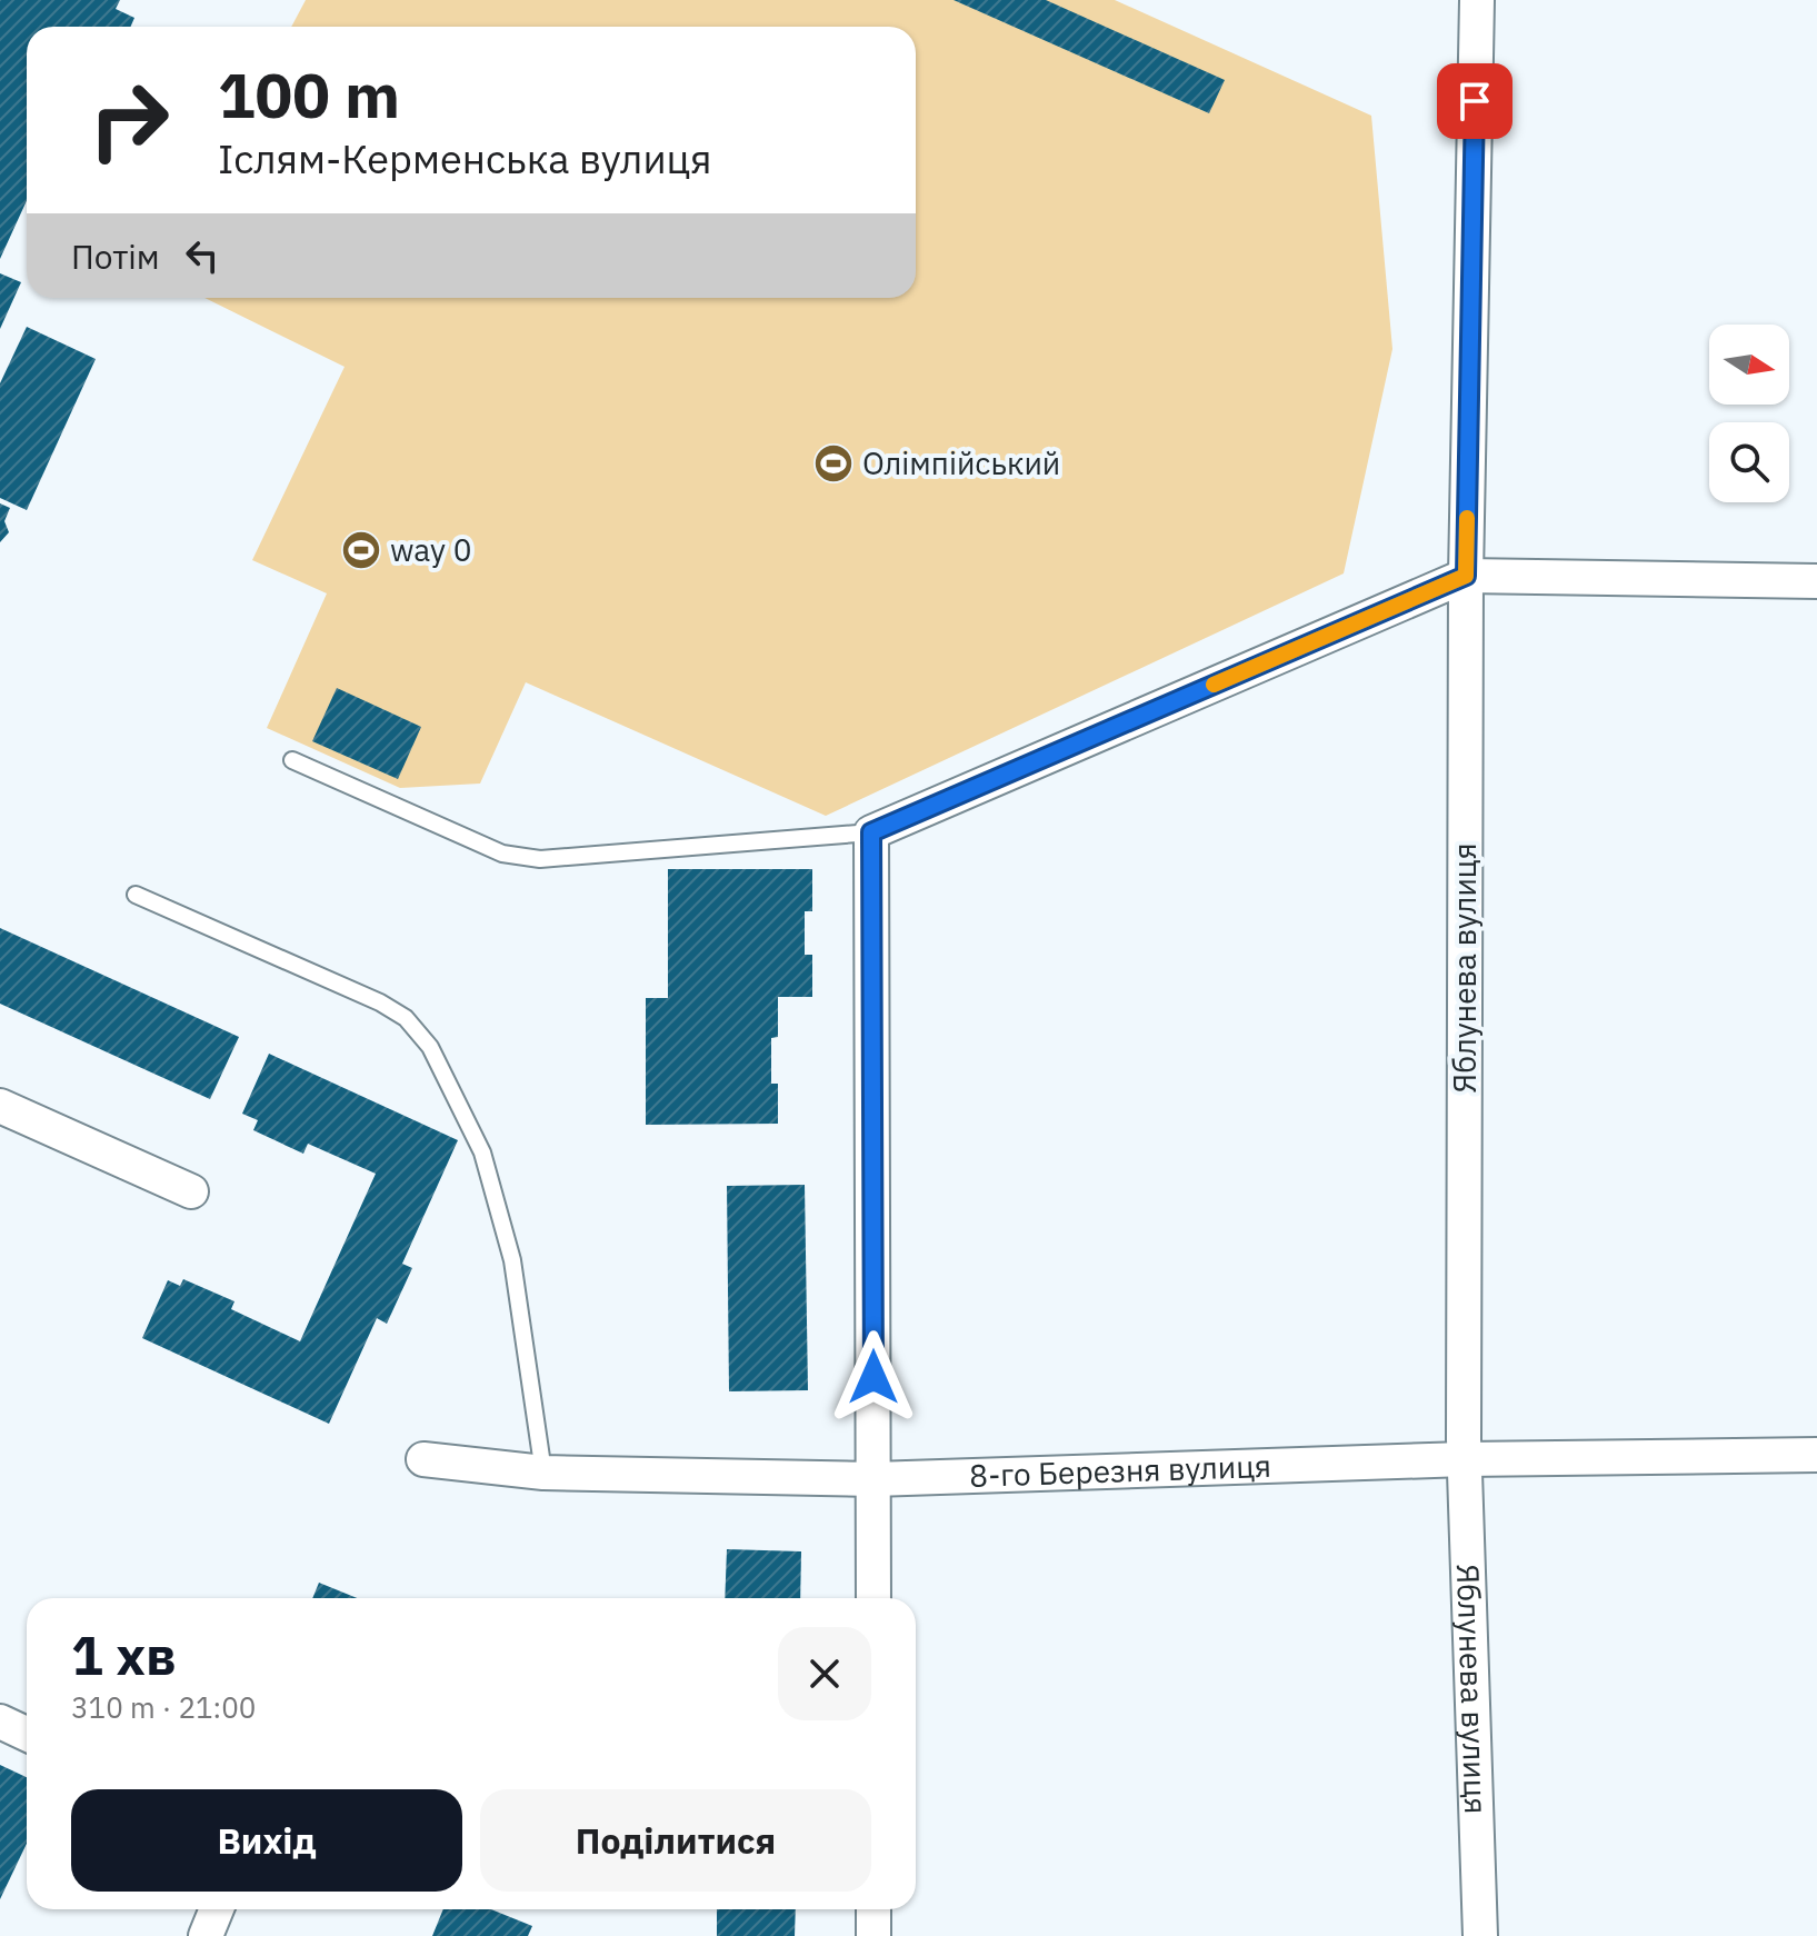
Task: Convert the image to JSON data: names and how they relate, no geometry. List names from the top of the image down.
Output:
{
  "streets": {
    "street": ["Яблунева вулиця", "8-го Березня вулиця"]
  },
  "crossings": [
    ["Яблунева вулиця", "8-го Березня вулиця"]
  ],
  "places": {
    "sports": ["Олімпійський", "way 0"]
  },
  "north": "right",
  "page": {
    "turn": ["100 m", "Іслям-Керменська вулиця"],
    "then": "Потім",
    "heading": ["1 хв", "310 m · 21:00"],
    "buttons": ["Вихід", "Поділитися"]
  }
}
